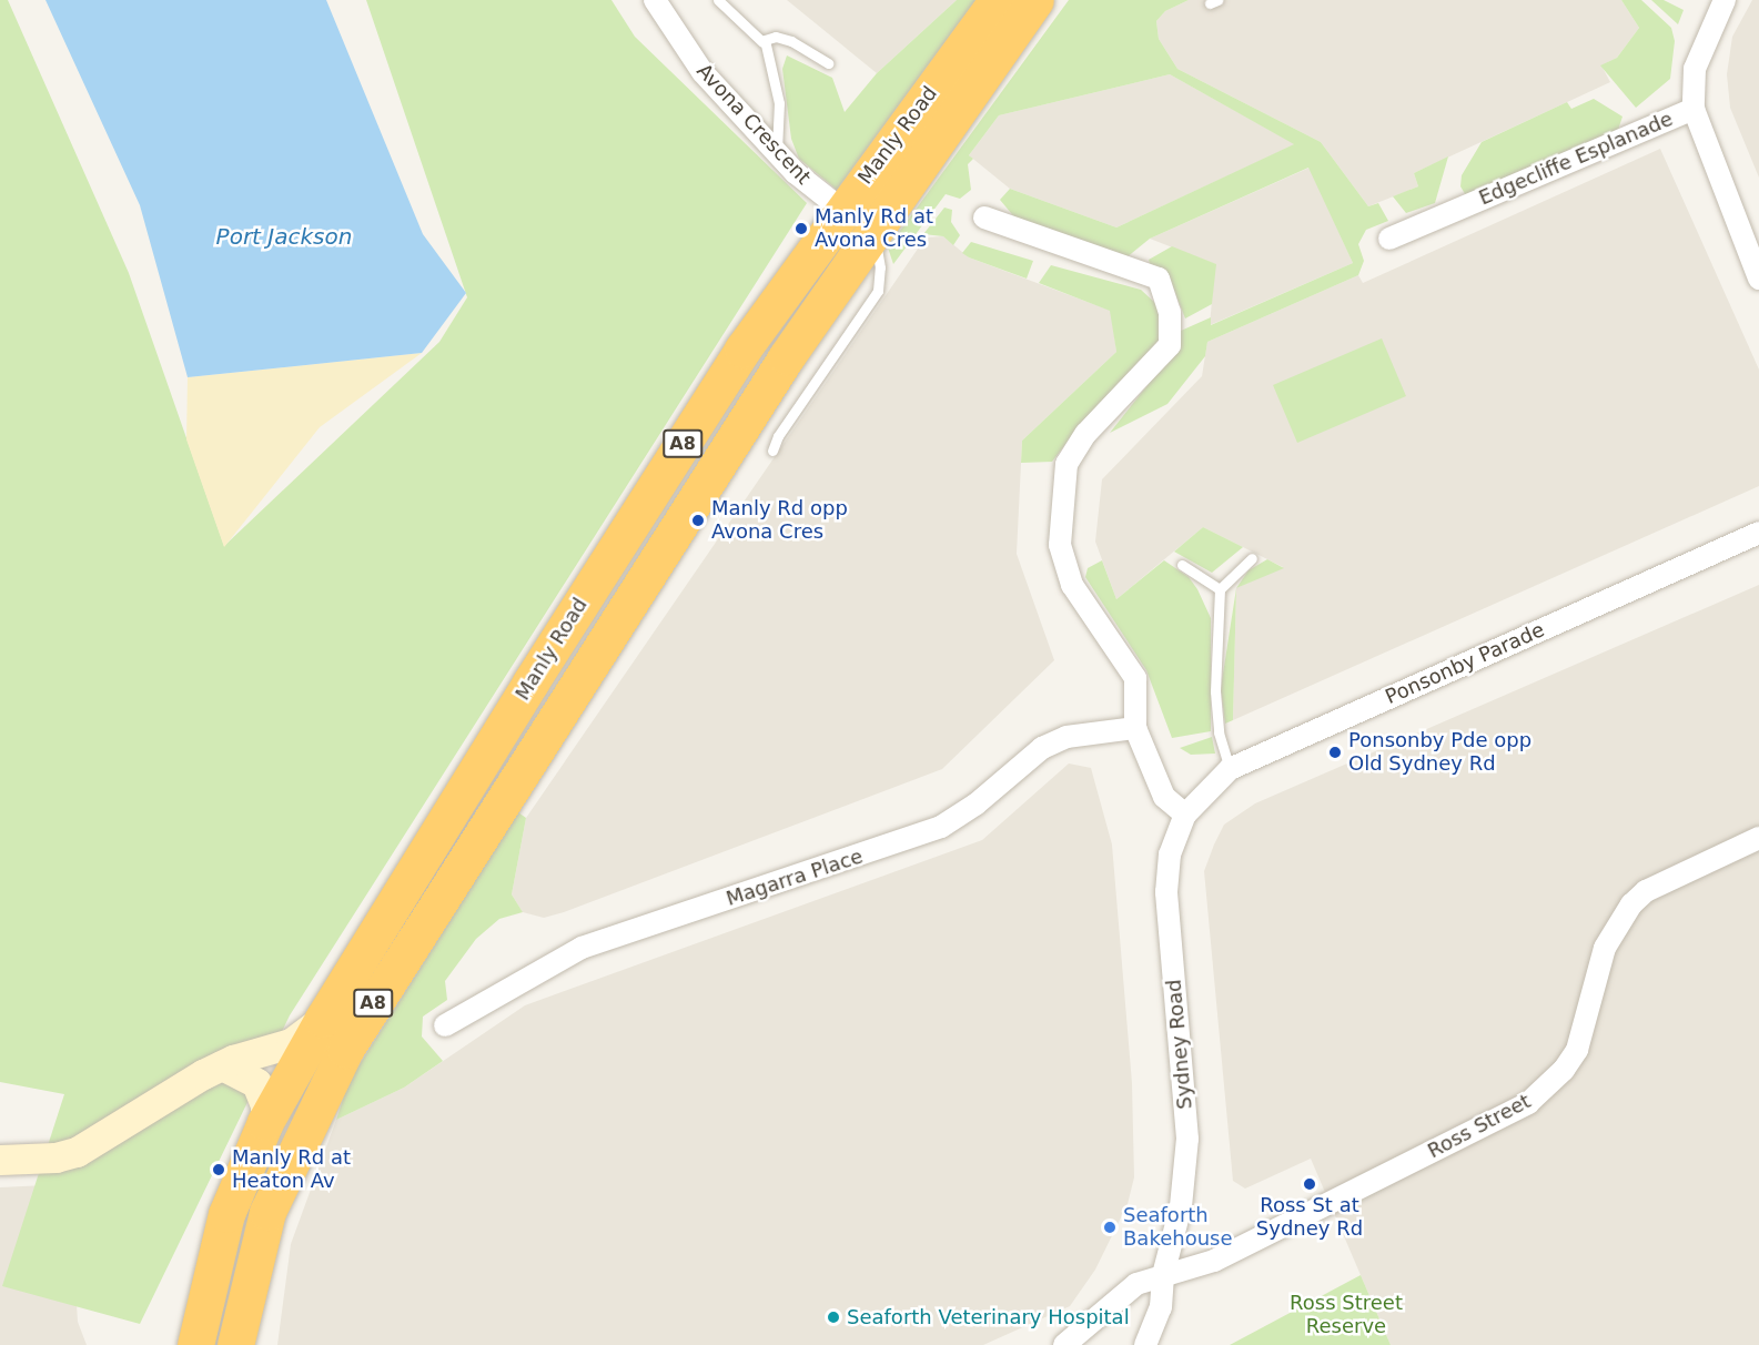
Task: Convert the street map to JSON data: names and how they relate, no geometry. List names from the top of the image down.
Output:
{
  "streets": {
    "highway": ["Avona Crescent", "Manly Road", "A8"],
    "street": [
      "Edgecliffe Esplanade",
      "Ponsonby Parade",
      "Magarra Place",
      "Sydney Road",
      "Ross Street"
    ]
  },
  "crossings": [
    ["Avona Crescent", "Manly Road"],
    ["Ponsonby Parade", "Sydney Road"],
    ["Sydney Road", "Ross Street"]
  ],
  "water": ["Port Jackson"],
  "parks": ["Ross Street Reserve"],
  "places": [
    "Manly Rd at Avona Cres",
    "Manly Rd opp Avona Cres",
    "Ponsonby Pde opp Old Sydney Rd",
    "Manly Rd at Heaton Av",
    "Ross St at Sydney Rd",
    "Seaforth Bakehouse",
    "Seaforth Veterinary Hospital"
  ]
}
